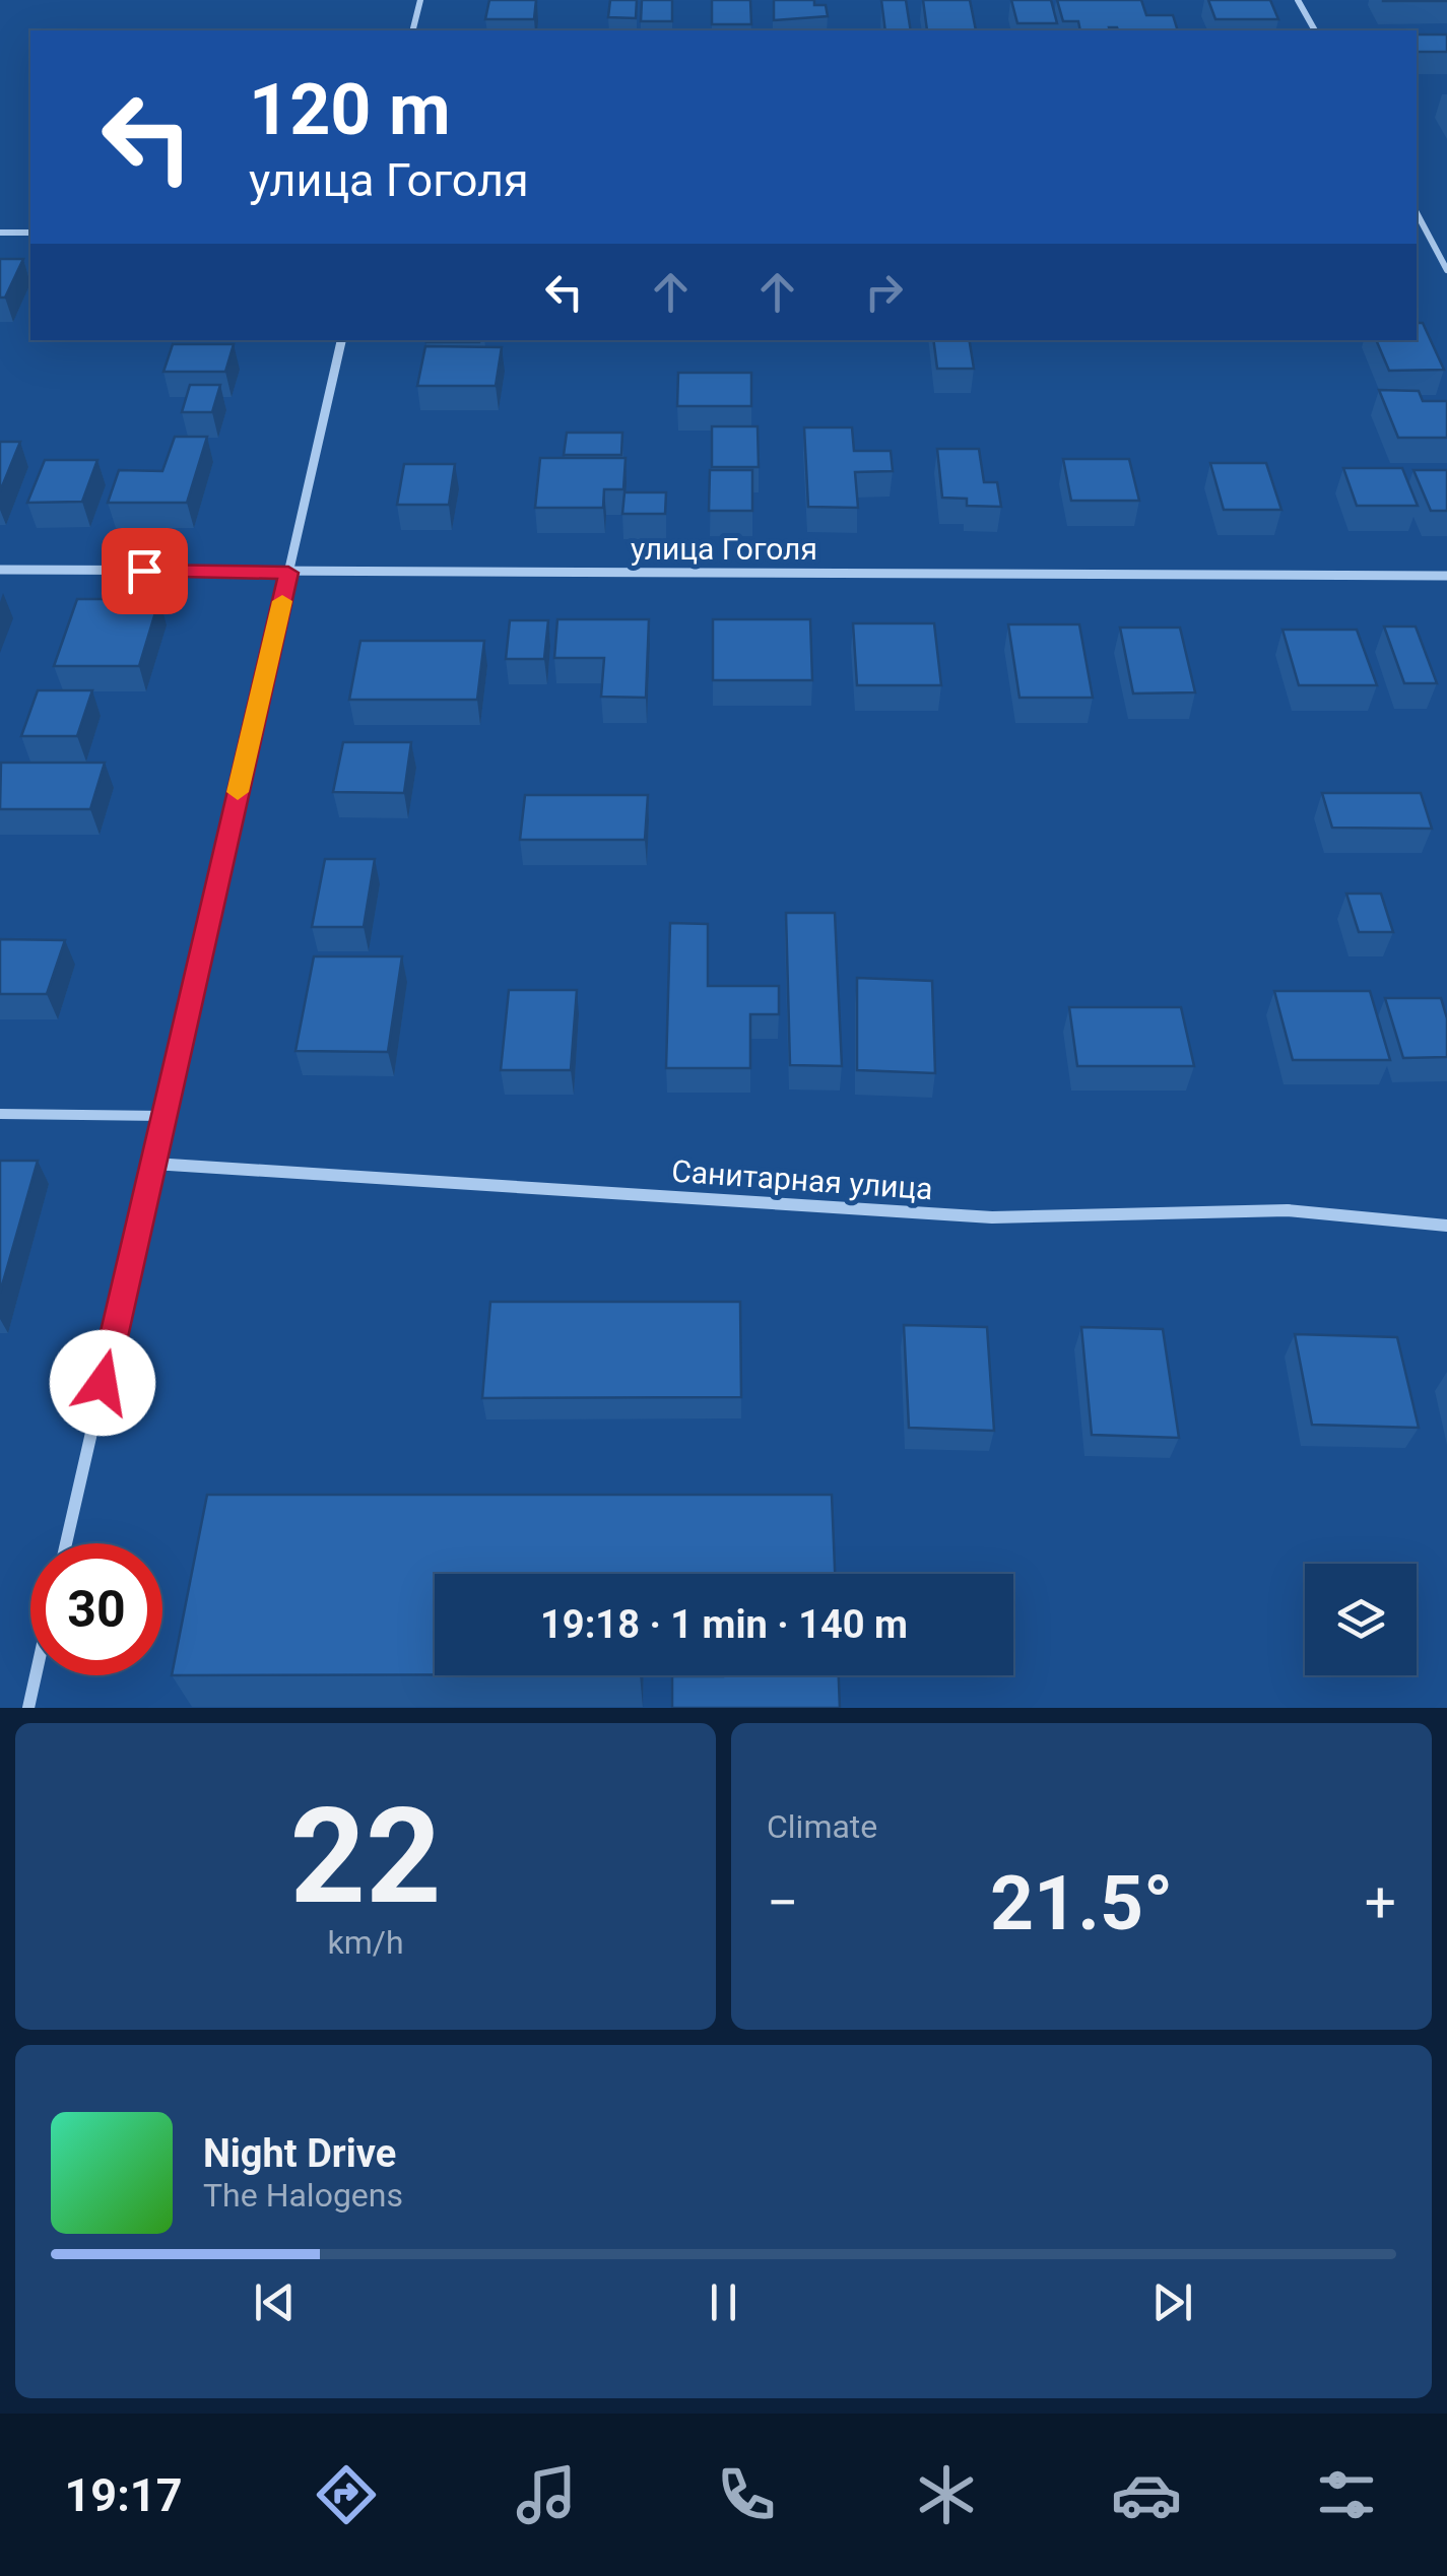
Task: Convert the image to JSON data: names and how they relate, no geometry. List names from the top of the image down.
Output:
{
  "streets": {
    "street": ["улица Гоголя", "Санитарная улица"]
  },
  "page": {
    "turn": ["120 m", "улица Гоголя"],
    "limit": "30",
    "trip": "19:18 · 1 min · 140 m",
    "tile": [
      ["22", "km/h"],
      "Climate"
    ],
    "heat": ["−", "21.5°", "+"],
    "song": ["Night Drive", "The Halogens"],
    "tabs": "19:17"
  }
}
